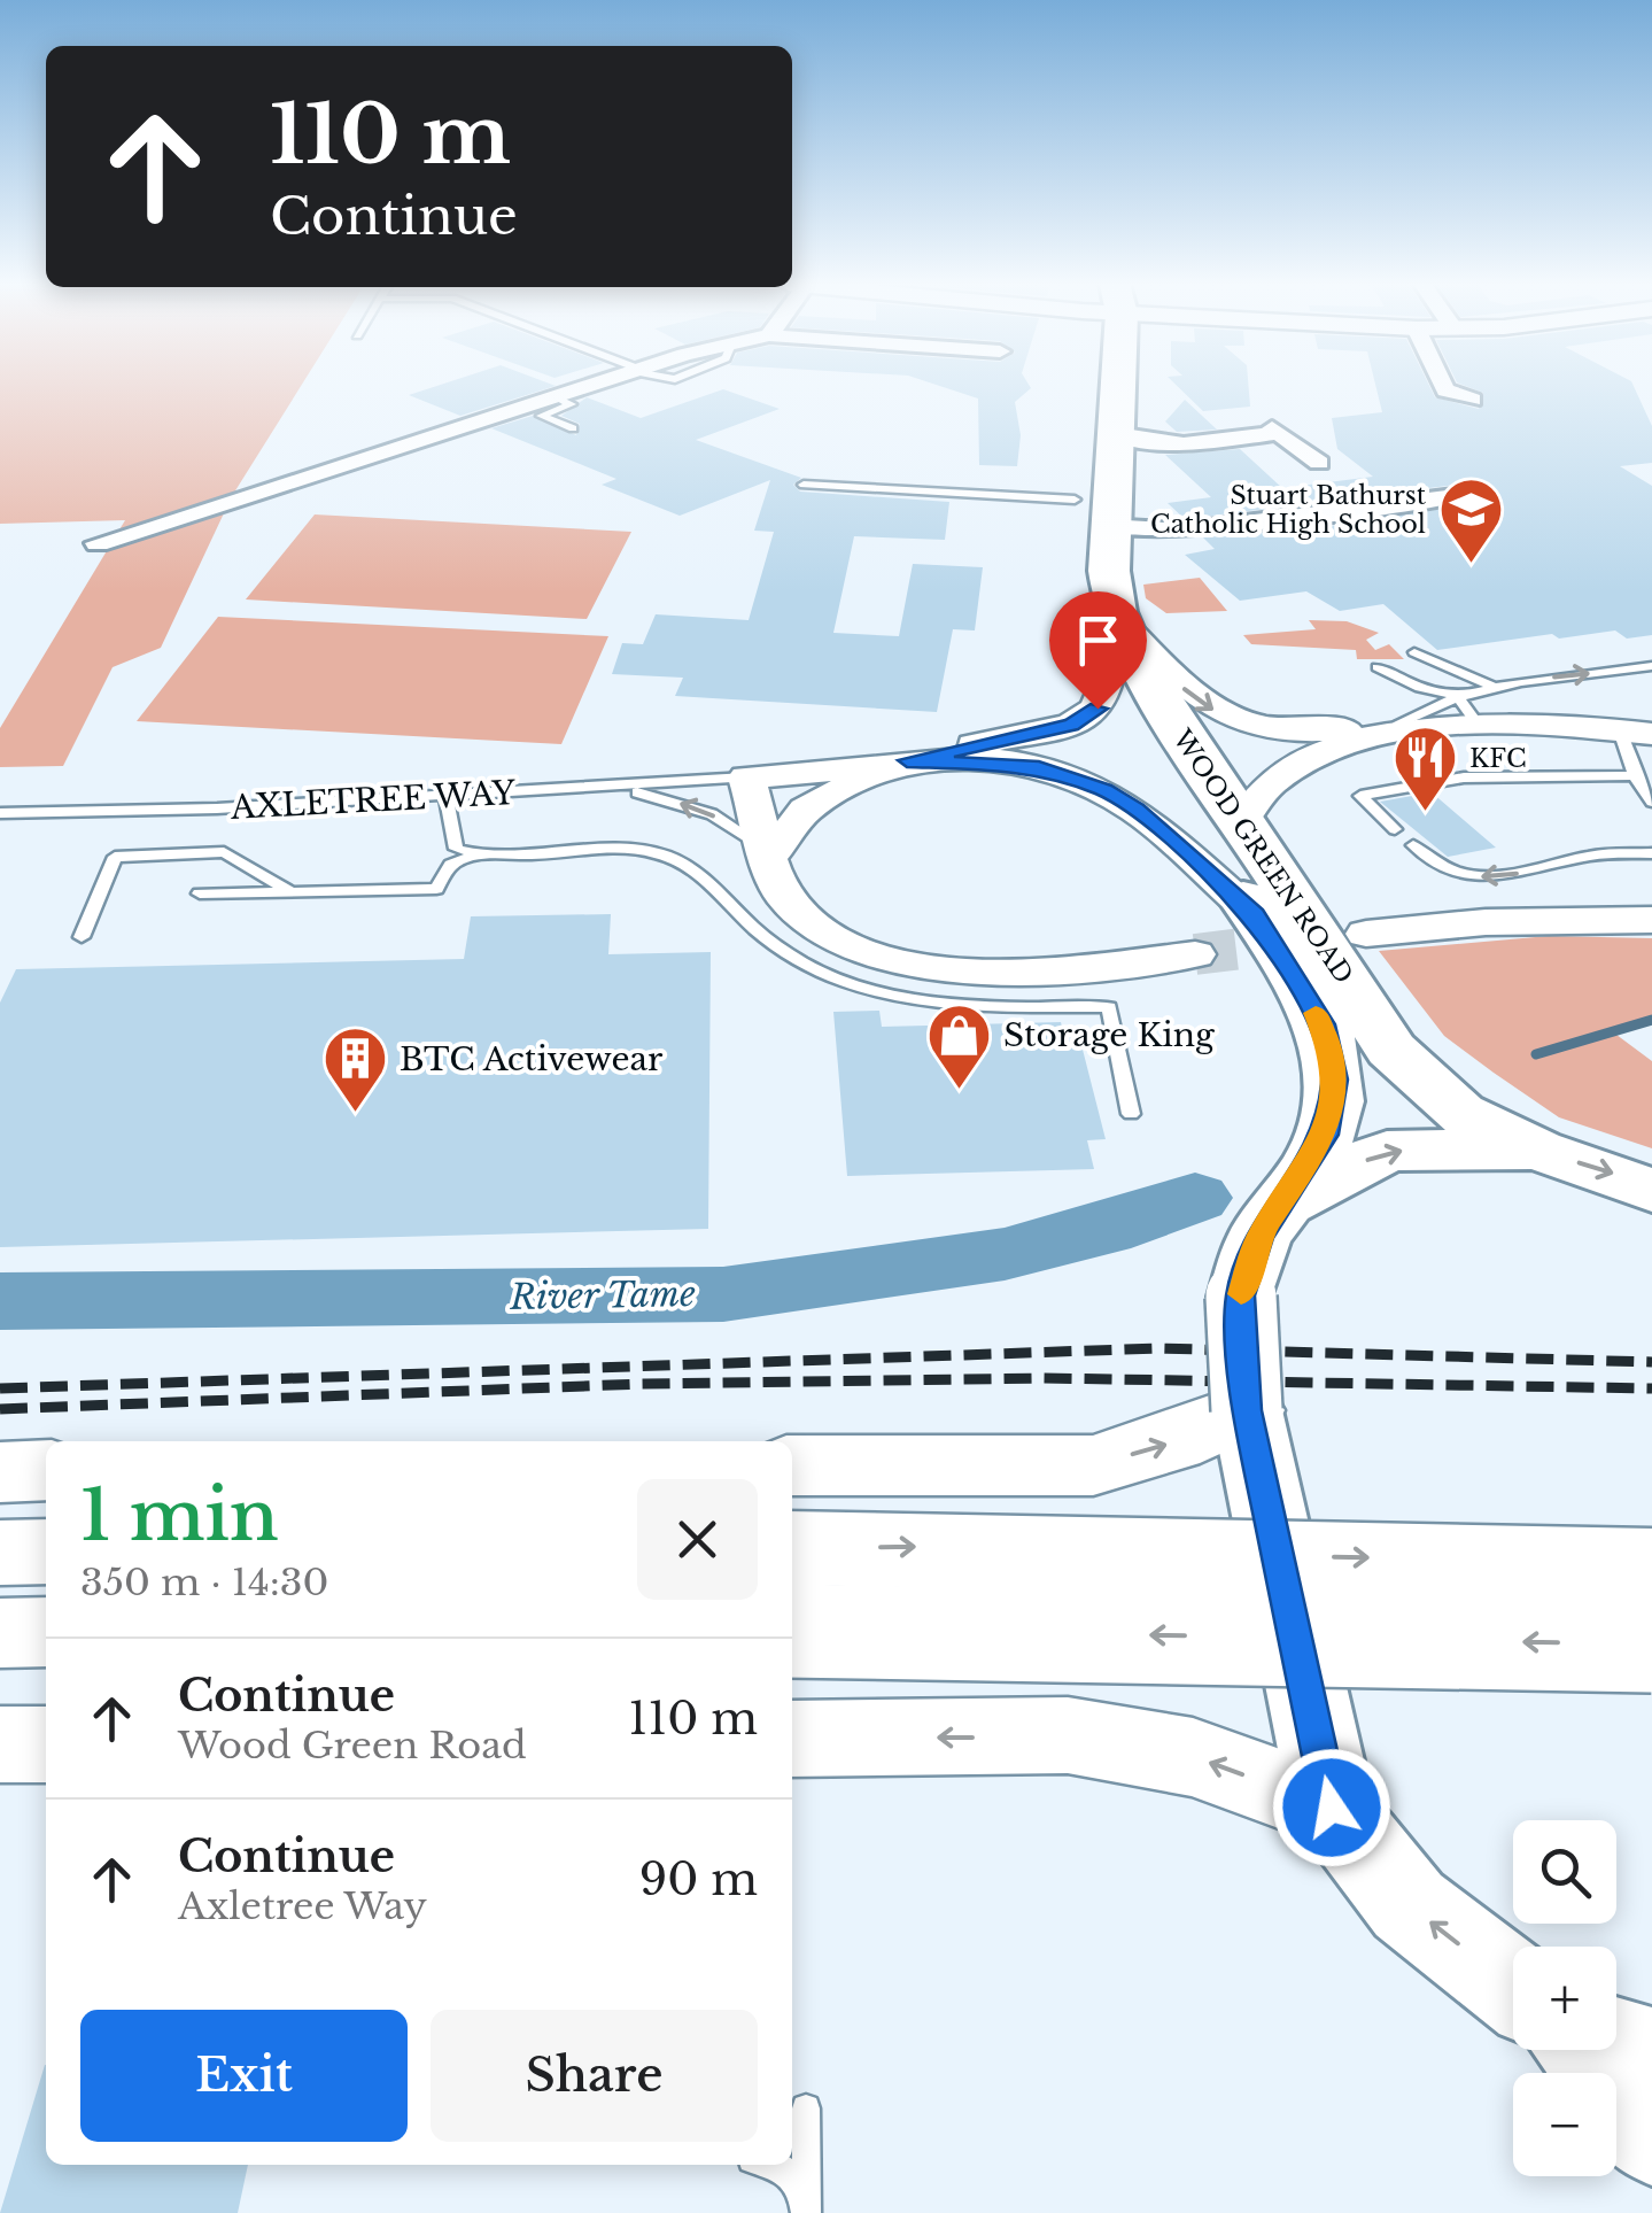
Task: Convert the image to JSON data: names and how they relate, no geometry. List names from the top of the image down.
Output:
{
  "streets": {
    "highway": ["WOOD GREEN ROAD"],
    "street": ["AXLETREE WAY"]
  },
  "crossings": [
    ["AXLETREE WAY", "WOOD GREEN ROAD"]
  ],
  "water": ["River Tame"],
  "places": {
    "school or university": ["Stuart Bathurst Catholic High School"],
    "restaurant": ["KFC"],
    "shop": ["Storage King"],
    "building": ["BTC Activewear"]
  },
  "page": {
    "turn": ["110 m", "Continue"],
    "heading": ["1 min", "350 m · 14:30"],
    "list": [
      {
        "name": "Continue",
        "note": "Wood Green Road",
        "value": "110 m"
      },
      {
        "name": "Continue",
        "note": "Axletree Way",
        "value": "90 m"
      }
    ],
    "map_buttons": ["+", "−"],
    "buttons": ["Exit", "Share"]
  }
}
